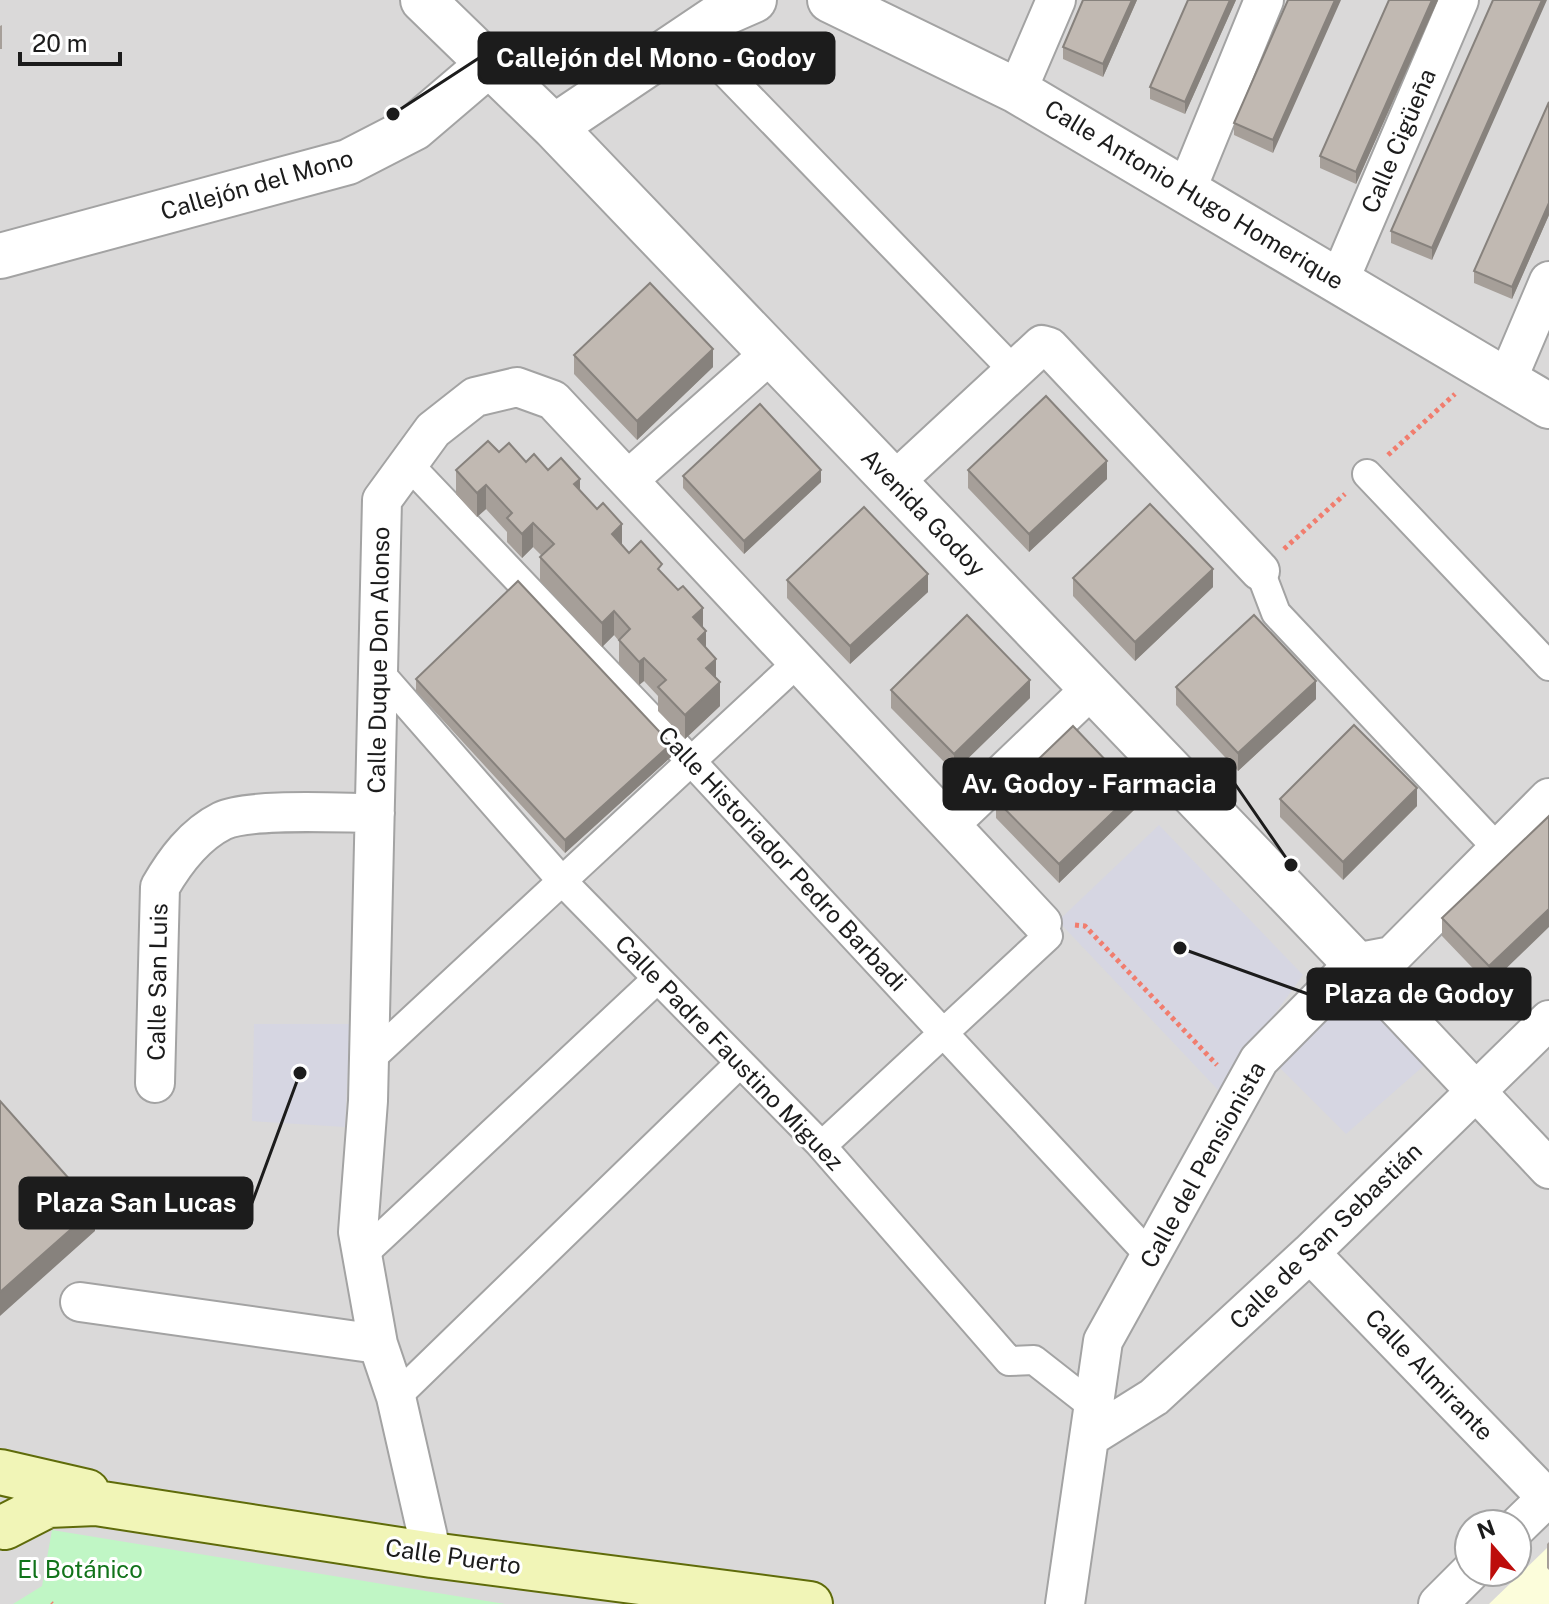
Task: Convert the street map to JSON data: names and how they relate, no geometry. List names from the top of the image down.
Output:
{
  "streets": {
    "main road": ["Calle Puerto"],
    "street": [
      "Calle Cigüeña",
      "Callejón del Mono",
      "Calle Antonio Hugo Homerique",
      "Avenida Godoy",
      "Calle Duque Don Alonso",
      "Calle Historiador Pedro Barbadi",
      "Calle San Luis",
      "Calle Padre Faustino Miguez",
      "Calle del Pensionista",
      "Calle de San Sebastián",
      "Calle Almirante"
    ]
  },
  "crossings": [
    ["Calle Cigüeña", "Calle Antonio Hugo Homerique"],
    ["Callejón del Mono", "Avenida Godoy"],
    ["Avenida Godoy", "Calle del Pensionista"],
    ["Calle Duque Don Alonso", "Calle Historiador Pedro Barbadi"],
    ["Calle Duque Don Alonso", "Calle San Luis"],
    ["Calle Duque Don Alonso", "Calle Padre Faustino Miguez"],
    ["Calle Duque Don Alonso", "Calle Puerto"],
    ["Calle Historiador Pedro Barbadi", "Calle del Pensionista"],
    ["Calle Padre Faustino Miguez", "Calle del Pensionista"],
    ["Calle Padre Faustino Miguez", "Calle de San Sebastián"],
    ["Calle del Pensionista", "Calle de San Sebastián"],
    ["Calle de San Sebastián", "Calle Almirante"]
  ],
  "parks": ["El Botánico"],
  "places": [
    "Callejón del Mono - Godoy",
    "Av. Godoy - Farmacia",
    "Plaza de Godoy",
    "Plaza San Lucas"
  ],
  "scale_bar": "20 m",
  "north": "top"
}
